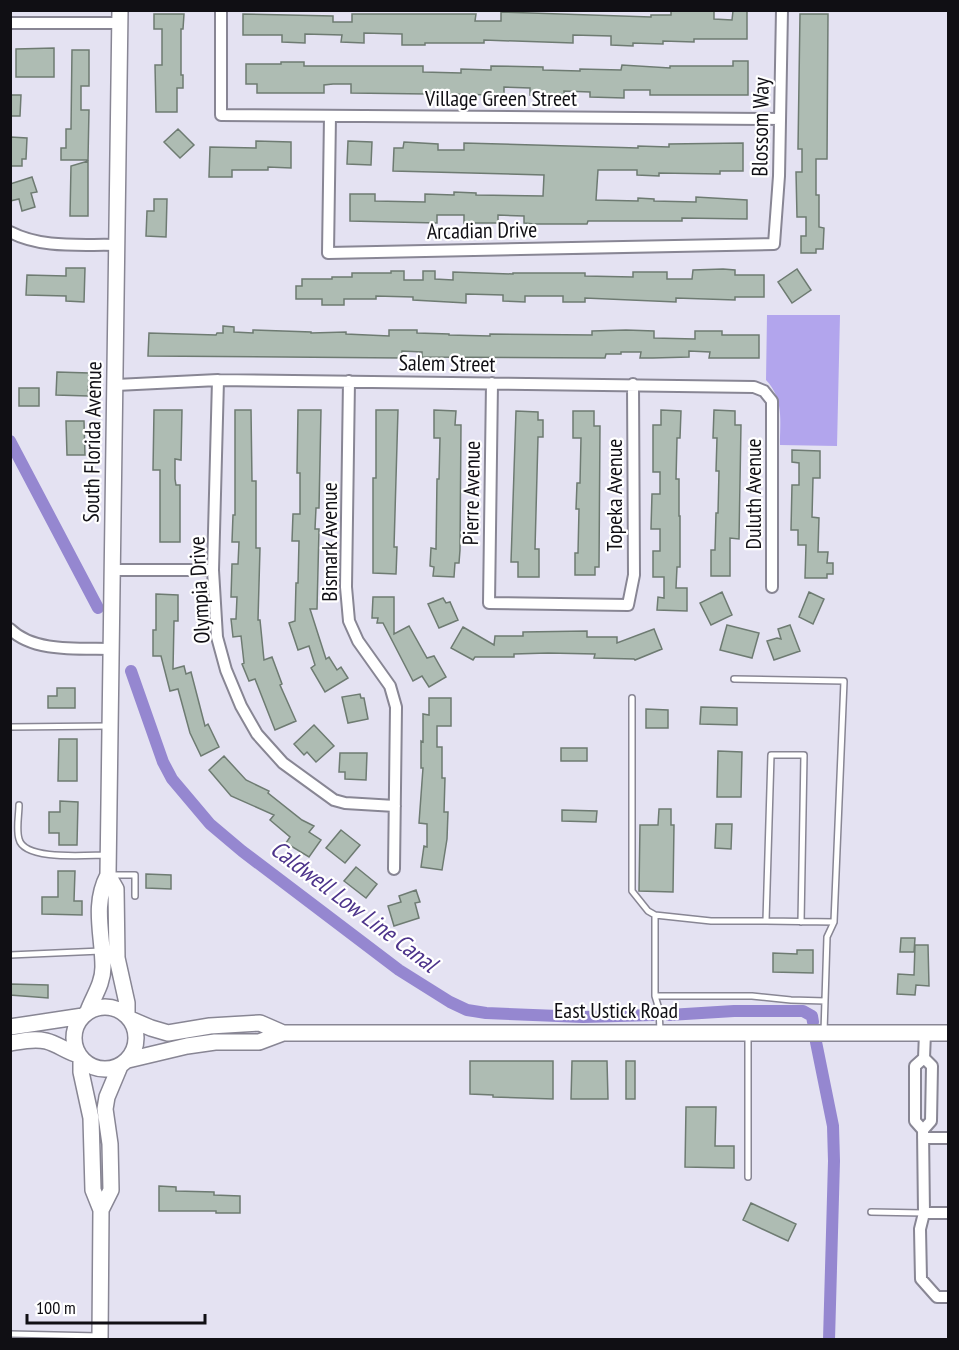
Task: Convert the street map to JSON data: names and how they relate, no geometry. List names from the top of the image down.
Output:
{
  "streets": {
    "street": [
      "Village Green Street",
      "Blossom Way",
      "Arcadian Drive",
      "Salem Street",
      "South Florida Avenue",
      "Pierre Avenue",
      "Duluth Avenue",
      "Topeka Avenue",
      "Bismark Avenue",
      "Olympia Drive",
      "East Ustick Road"
    ]
  },
  "crossings": [
    ["Village Green Street", "Blossom Way"],
    ["Village Green Street", "Arcadian Drive"],
    ["Blossom Way", "Arcadian Drive"],
    ["Salem Street", "South Florida Avenue"],
    ["Salem Street", "Pierre Avenue"],
    ["Salem Street", "Duluth Avenue"],
    ["Salem Street", "Topeka Avenue"],
    ["Salem Street", "Bismark Avenue"],
    ["Salem Street", "Olympia Drive"],
    ["South Florida Avenue", "East Ustick Road"],
    ["Pierre Avenue", "Topeka Avenue"],
    ["Bismark Avenue", "Olympia Drive"]
  ],
  "water": ["Caldwell Low Line Canal"],
  "scale_bar": "100 m"
}
